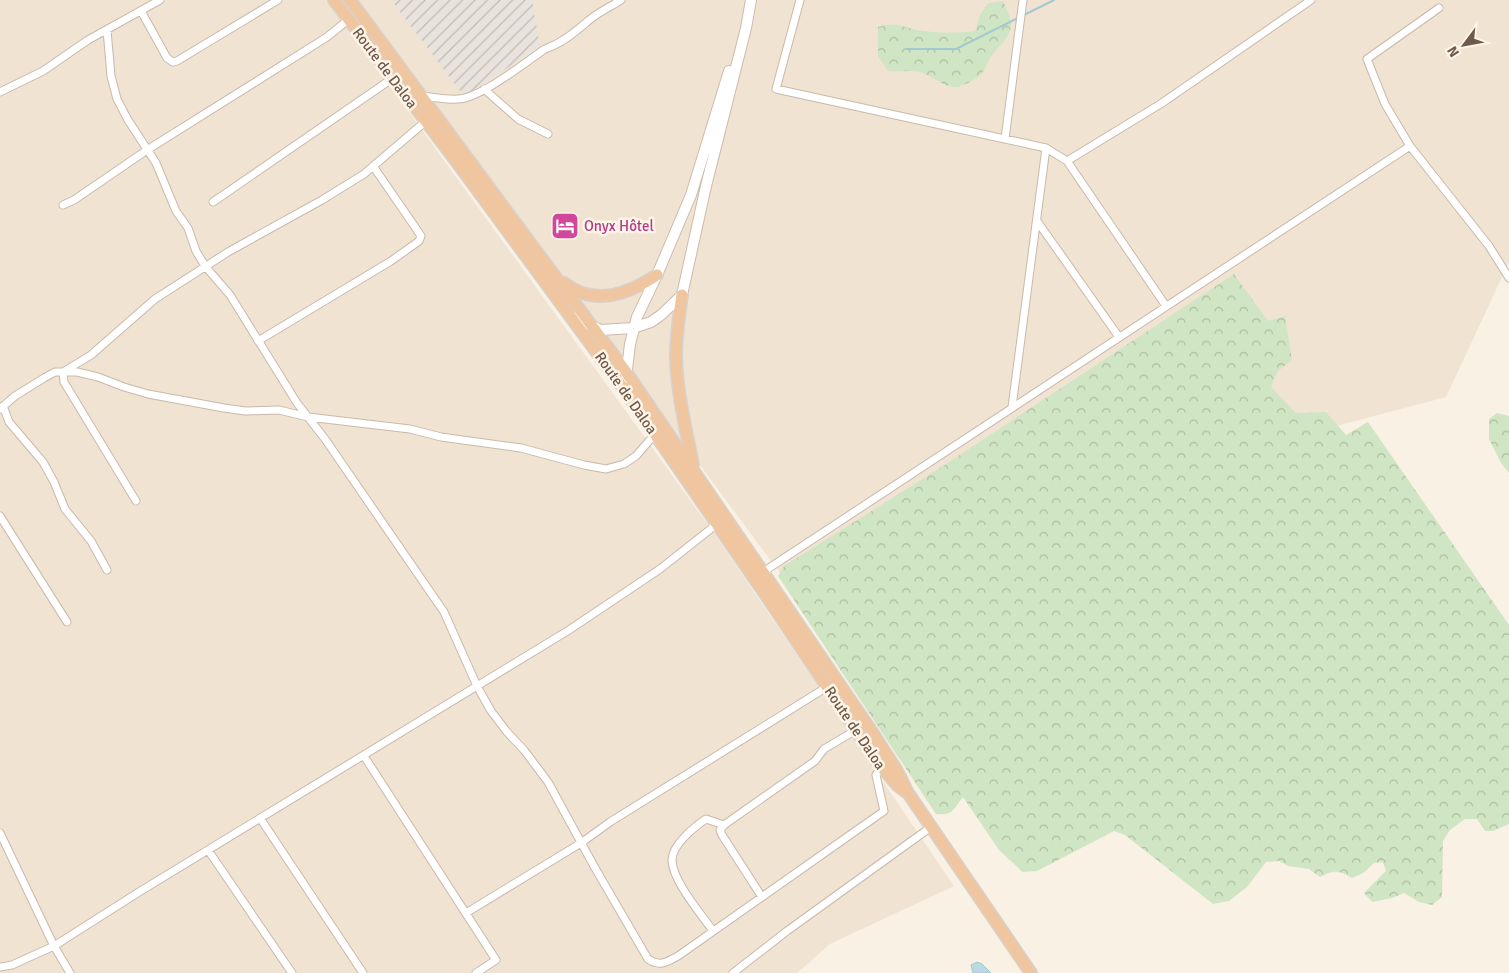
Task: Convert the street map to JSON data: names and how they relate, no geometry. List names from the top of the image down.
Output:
{
  "streets": {
    "highway": ["Route de Daloa"]
  },
  "places": {
    "hotel": ["Onyx Hôtel"]
  },
  "north": "bottom left"
}
